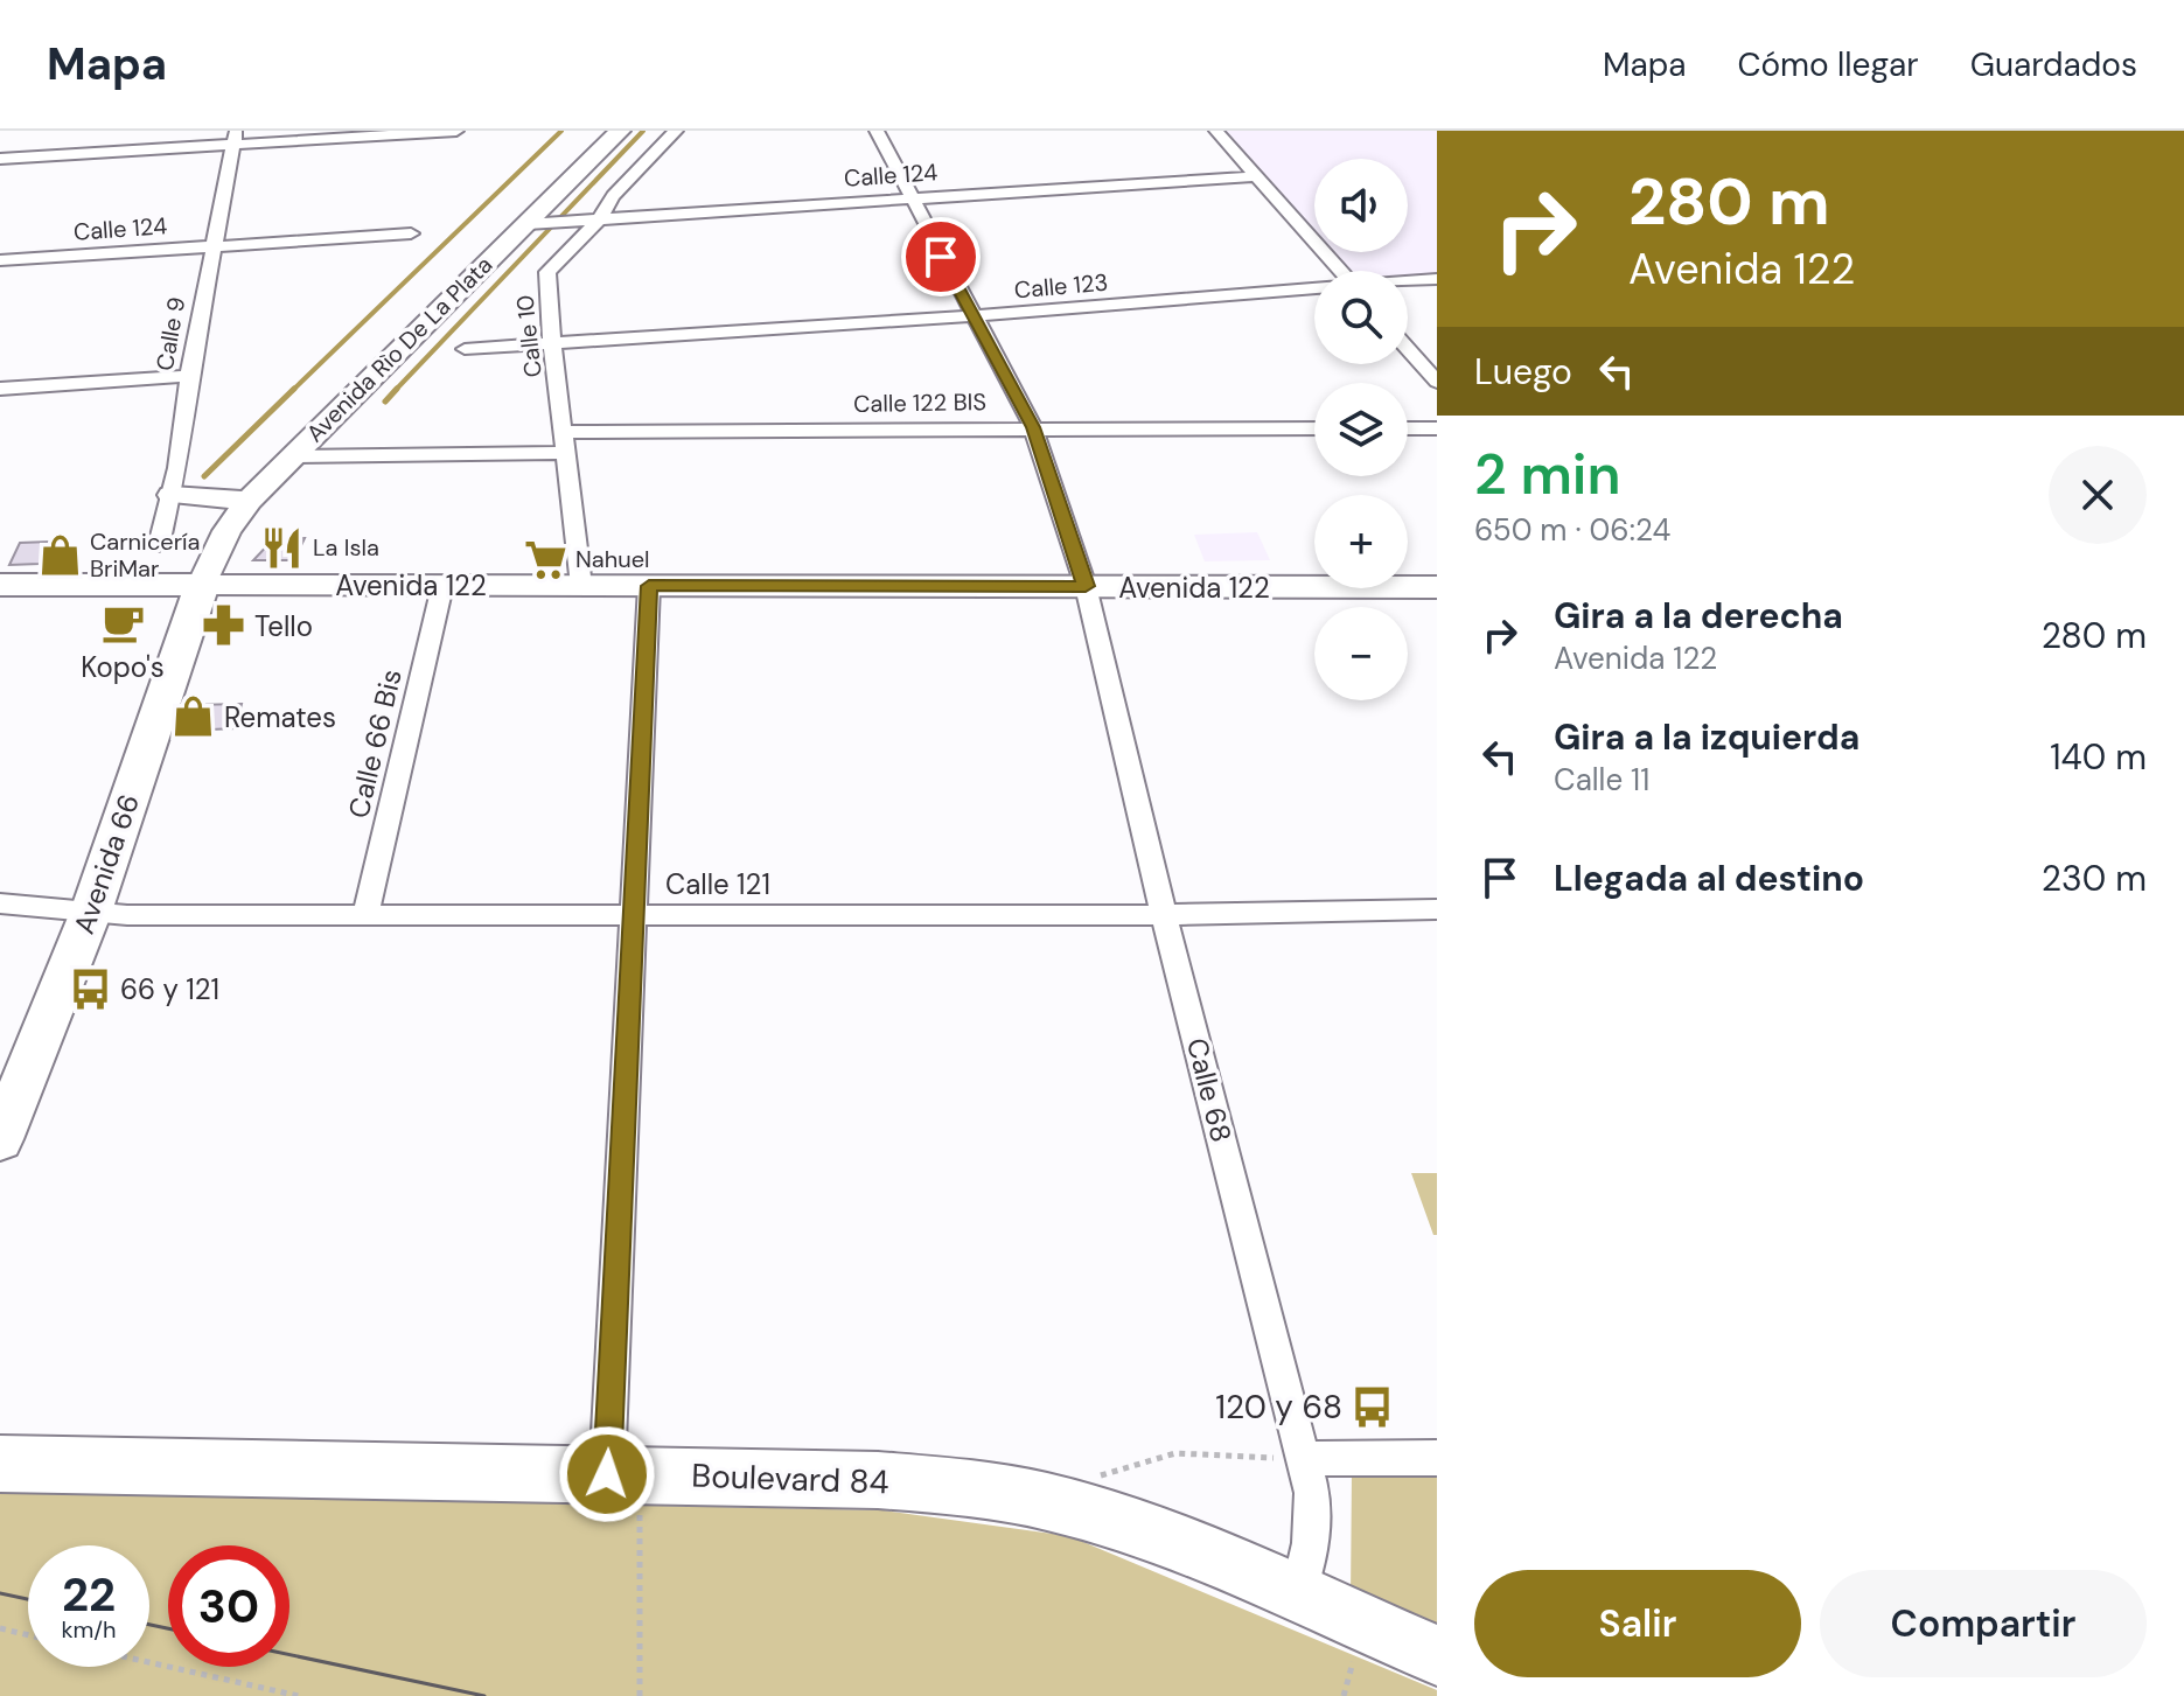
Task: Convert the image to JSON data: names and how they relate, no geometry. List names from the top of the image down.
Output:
{
  "streets": {
    "highway": ["Avenida 122", "Avenida 66", "Boulevard 84"],
    "main road": ["Avenida Rìo De La Plata"],
    "street": [
      "Calle 124",
      "Calle 123",
      "Calle 9",
      "Calle 10",
      "Calle 122 BIS",
      "Calle 66 Bis",
      "Calle 121",
      "Calle 68"
    ]
  },
  "crossings": [
    ["Calle 124", "Calle 9"],
    ["Calle 124", "Calle 10"],
    ["Calle 124", "Avenida Rìo De La Plata"],
    ["Calle 124", "Calle 68"],
    ["Calle 123", "Calle 10"],
    ["Calle 123", "Calle 68"],
    ["Calle 10", "Calle 122 BIS"],
    ["Calle 10", "Avenida 122"],
    ["Avenida Rìo De La Plata", "Avenida 122"],
    ["Avenida Rìo De La Plata", "Avenida 66"],
    ["Calle 122 BIS", "Calle 68"],
    ["Avenida 122", "Calle 66 Bis"],
    ["Avenida 122", "Avenida 66"],
    ["Avenida 122", "Calle 68"],
    ["Calle 66 Bis", "Calle 121"],
    ["Avenida 66", "Calle 121"],
    ["Calle 121", "Calle 68"],
    ["Calle 68", "Boulevard 84"]
  ],
  "places": {
    "restaurant": ["La Isla"],
    "shop": ["Carnicería BriMar", "Remates"],
    "supermarket": ["Nahuel"],
    "cafe": ["Kopo's"],
    "pharmacy": ["Tello"],
    "bus stop": ["66 y 121", "120 y 68"]
  },
  "page": {
    "header": "Mapa",
    "nav": ["Mapa", "Cómo llegar", "Guardados"],
    "turn": ["280 m", "Avenida 122"],
    "map_buttons": ["+", "−"],
    "then": "Luego",
    "heading": ["2 min", "650 m · 06:24"],
    "list": [
      {
        "name": "Gira a la derecha",
        "note": "Avenida 122",
        "value": "280 m"
      },
      {
        "name": "Gira a la izquierda",
        "note": "Calle 11",
        "value": "140 m"
      },
      {
        "name": "Llegada al destino",
        "value": "230 m"
      }
    ],
    "speed": "22 km/h",
    "limit": "30",
    "buttons": ["Salir", "Compartir"]
  }
}
